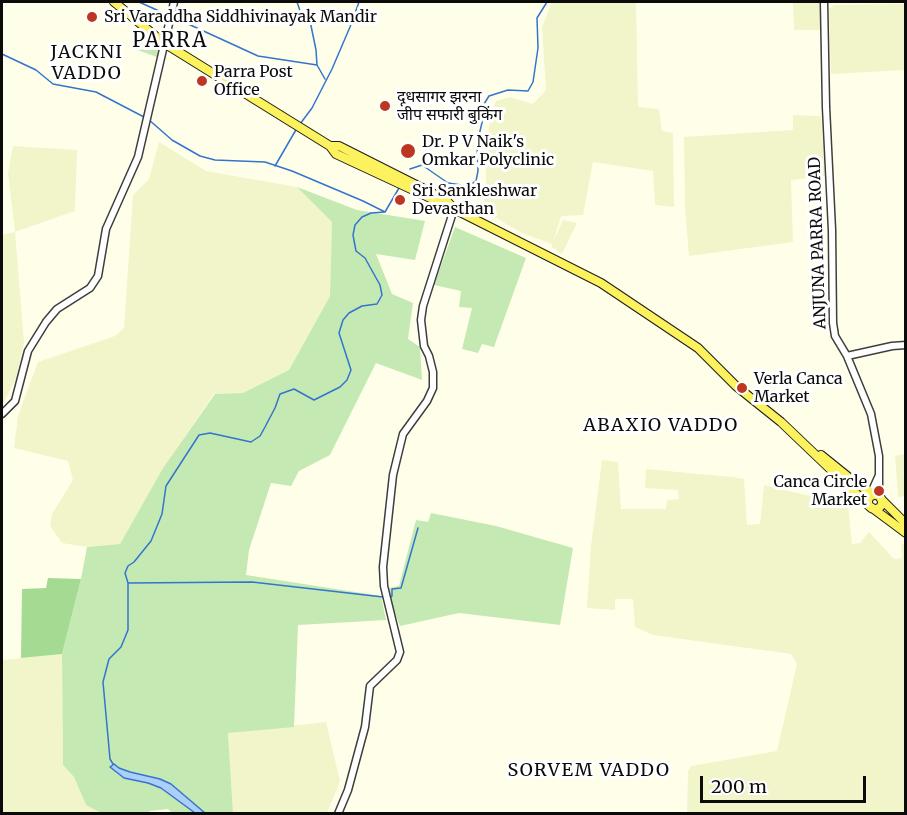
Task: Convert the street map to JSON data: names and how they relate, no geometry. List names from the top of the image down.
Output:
{
  "streets": {
    "street": ["ANJUNA PARRA ROAD"]
  },
  "districts": [
    "PARRA",
    "JACKNI VADDO",
    "ABAXIO VADDO",
    "SORVEM VADDO"
  ],
  "places": [
    "Sri Varaddha Siddhivinayak Mandir",
    "Parra Post Office",
    "दूधसागर झरना जीप सफारी बुकिंग",
    "Dr. P V Naik's Omkar Polyclinic",
    "Sri Sankleshwar Devasthan",
    "Verla Canca Market",
    "Canca Circle Market"
  ],
  "scale_bar": "200 m"
}
